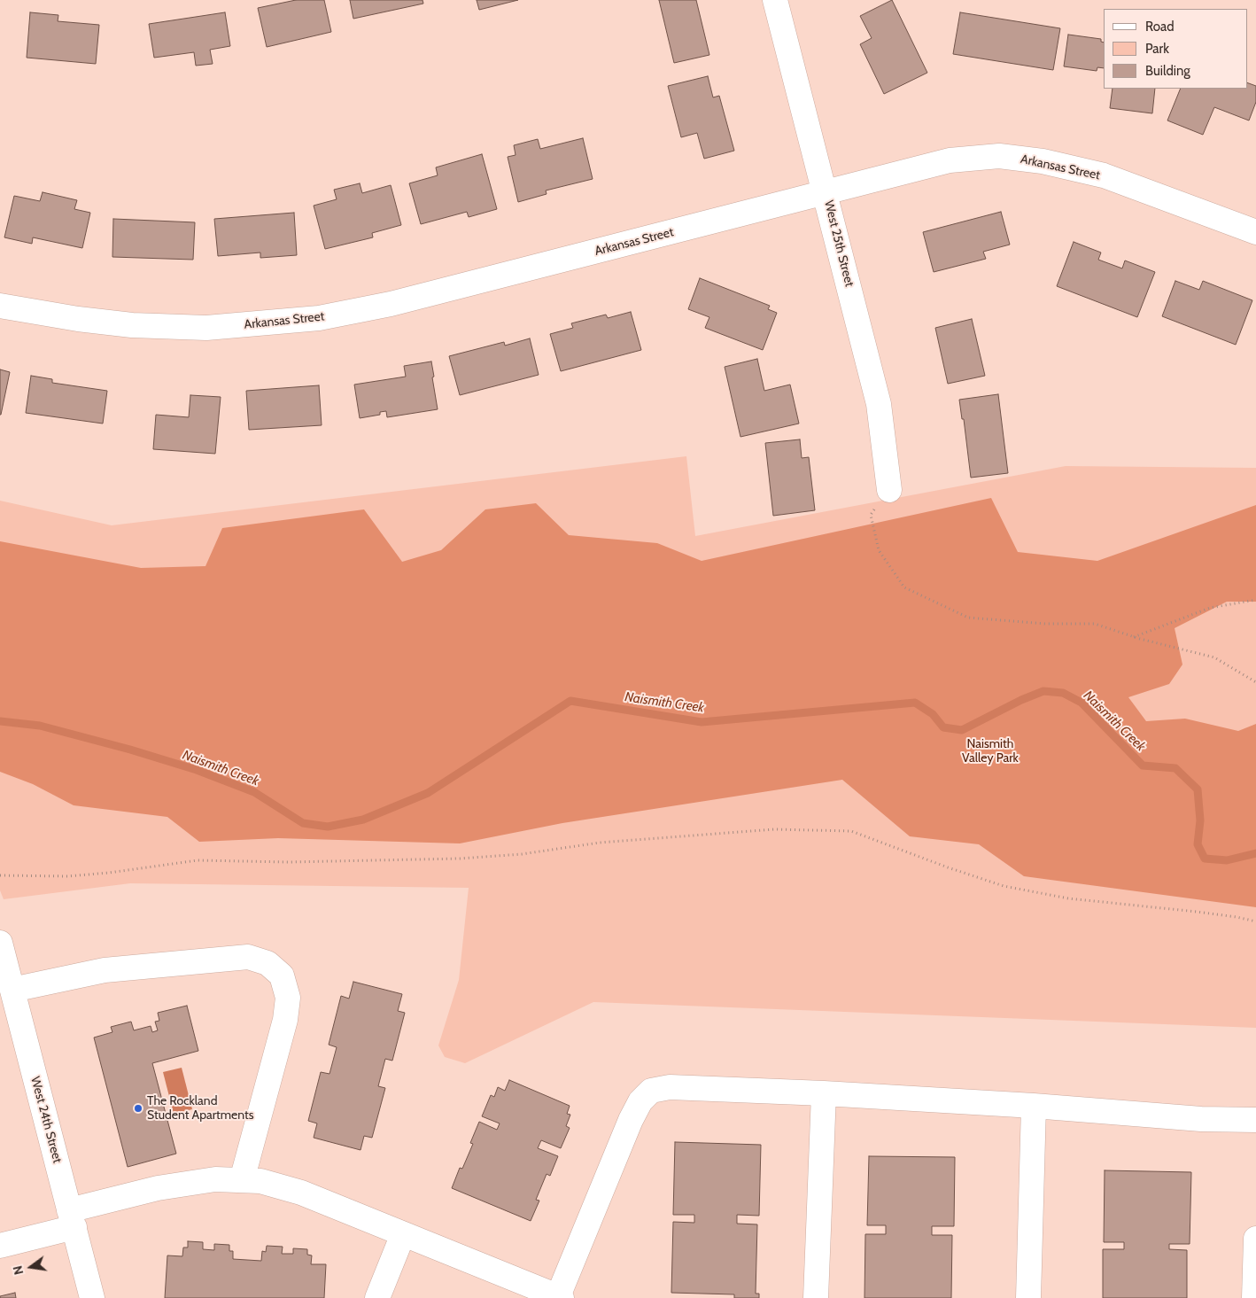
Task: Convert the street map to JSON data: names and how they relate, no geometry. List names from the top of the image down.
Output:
{
  "streets": {
    "street": ["Arkansas Street", "West 25th Street", "West 24th Street"]
  },
  "crossings": [
    ["Arkansas Street", "West 25th Street"]
  ],
  "water": ["Naismith Creek"],
  "parks": ["Naismith Valley Park"],
  "places": ["The Rockland Student Apartments"],
  "legend": ["Road", "Park", "Building"],
  "north": "left"
}
